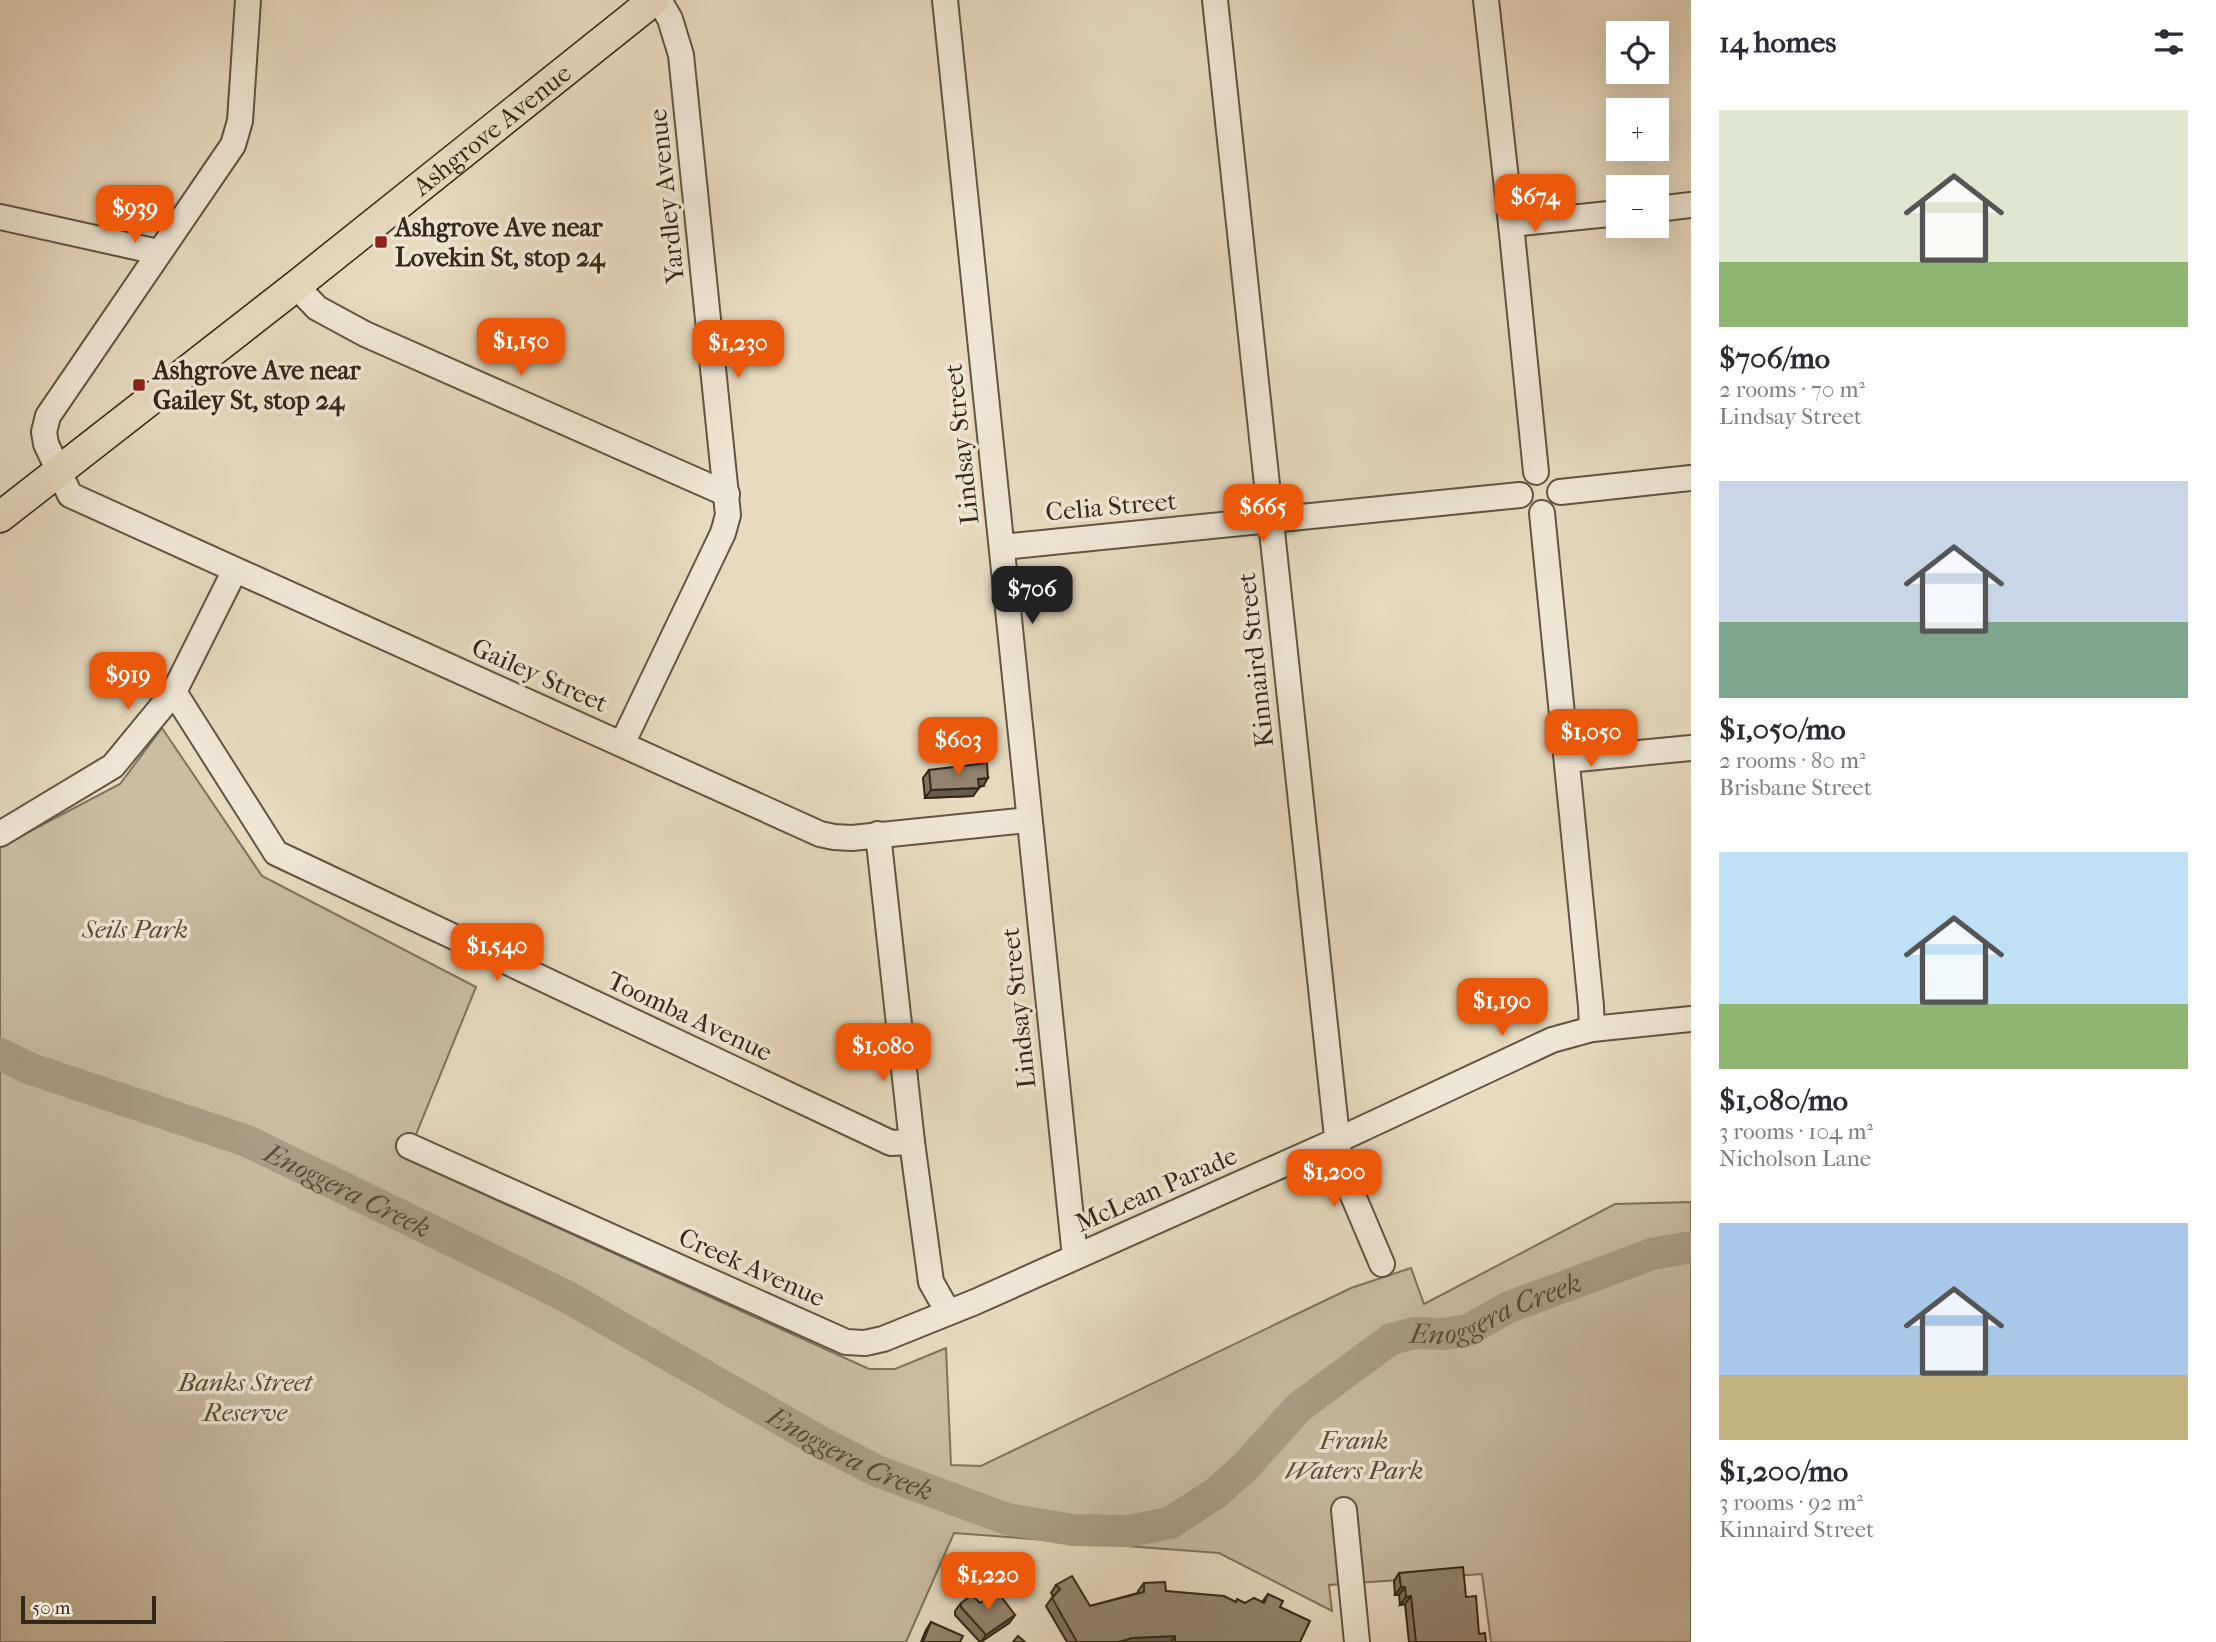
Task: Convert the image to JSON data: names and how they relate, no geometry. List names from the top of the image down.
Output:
{
  "streets": {
    "main road": ["Ashgrove Avenue"],
    "street": [
      "Yardley Avenue",
      "Lindsay Street",
      "Celia Street",
      "Kinnaird Street",
      "Gailey Street",
      "Toomba Avenue",
      "McLean Parade",
      "Creek Avenue"
    ]
  },
  "crossings": [
    ["Ashgrove Avenue", "Yardley Avenue"],
    ["Ashgrove Avenue", "Gailey Street"],
    ["Yardley Avenue", "Gailey Street"],
    ["Lindsay Street", "Celia Street"],
    ["Lindsay Street", "Gailey Street"],
    ["Lindsay Street", "McLean Parade"],
    ["Lindsay Street", "Creek Avenue"],
    ["Celia Street", "Kinnaird Street"],
    ["Kinnaird Street", "McLean Parade"],
    ["McLean Parade", "Creek Avenue"]
  ],
  "water": ["Enoggera Creek"],
  "parks": ["Seils Park", "Banks Street Reserve", "Frank Waters Park"],
  "places": {
    "transit": ["Ashgrove Ave near Lovekin St, stop 24", "Ashgrove Ave near Gailey St, stop 24"]
  },
  "scale_bar": "50 m",
  "page": {
    "heading": "14 homes",
    "map_buttons": ["+", "−"],
    "list": [
      {
        "name": "$706/mo",
        "note": "2 rooms · 70 m² · Lindsay Street"
      },
      {
        "name": "$1,050/mo",
        "note": "2 rooms · 80 m² · Brisbane Street"
      },
      {
        "name": "$1,080/mo",
        "note": "3 rooms · 104 m² · Nicholson Lane"
      },
      {
        "name": "$1,200/mo",
        "note": "3 rooms · 92 m² · Kinnaird Street"
      }
    ],
    "price": [
      "$674",
      "$939",
      "$1,150",
      "$1,230",
      "$665",
      "$706",
      "$919",
      "$1,050",
      "$603",
      "$1,540",
      "$1,190",
      "$1,080",
      "$1,200",
      "$1,220"
    ],
    "scale": "50 m"
  }
}
